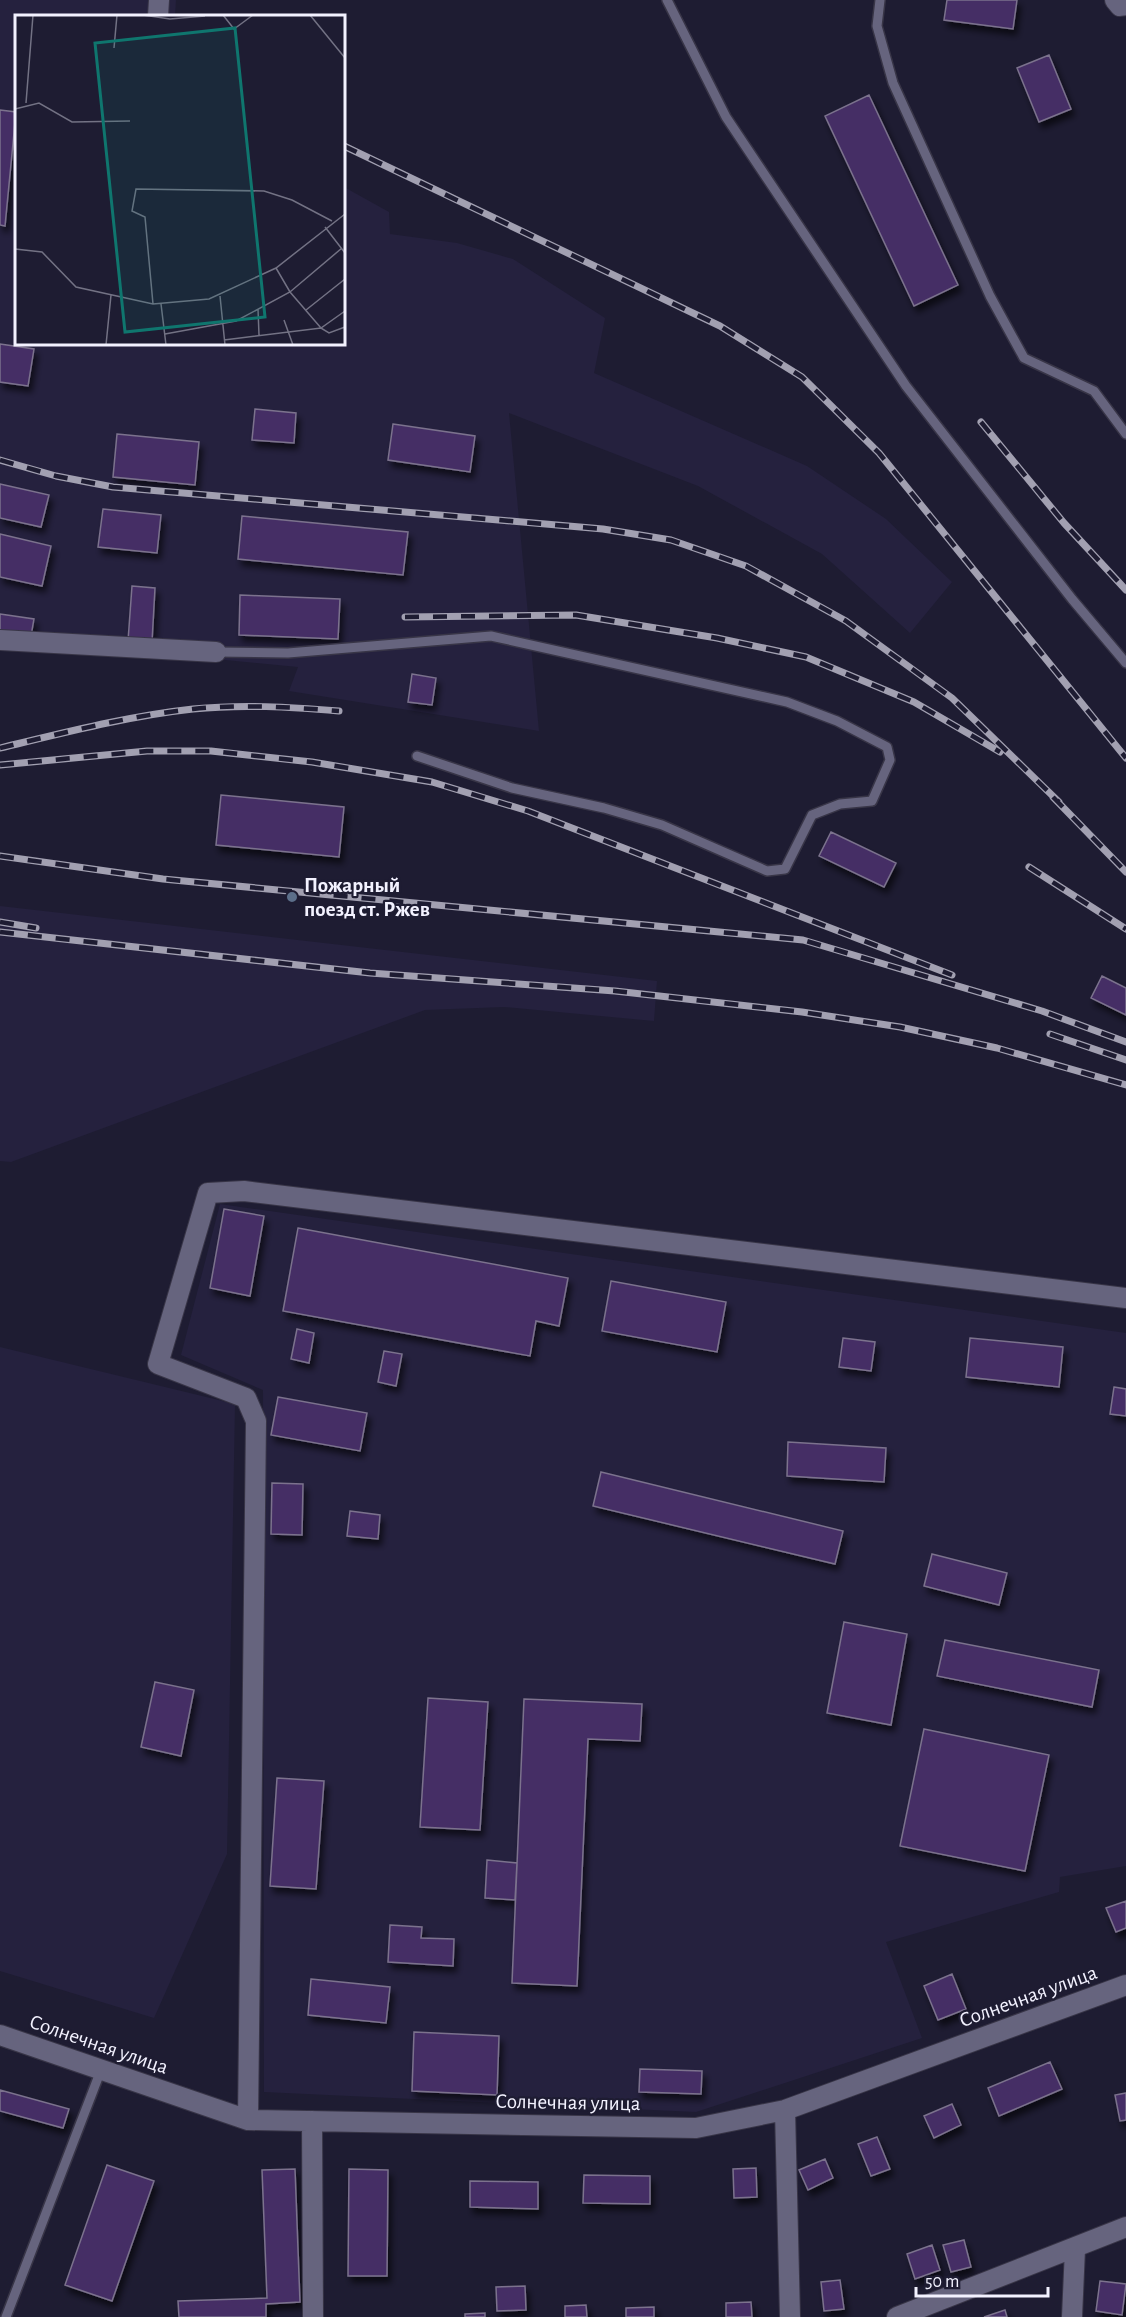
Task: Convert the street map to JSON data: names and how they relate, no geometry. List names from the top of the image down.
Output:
{
  "streets": {
    "street": ["Солнечная улица"]
  },
  "places": ["Пожарный поезд ст. Ржев"],
  "scale_bar": "50 m"
}
